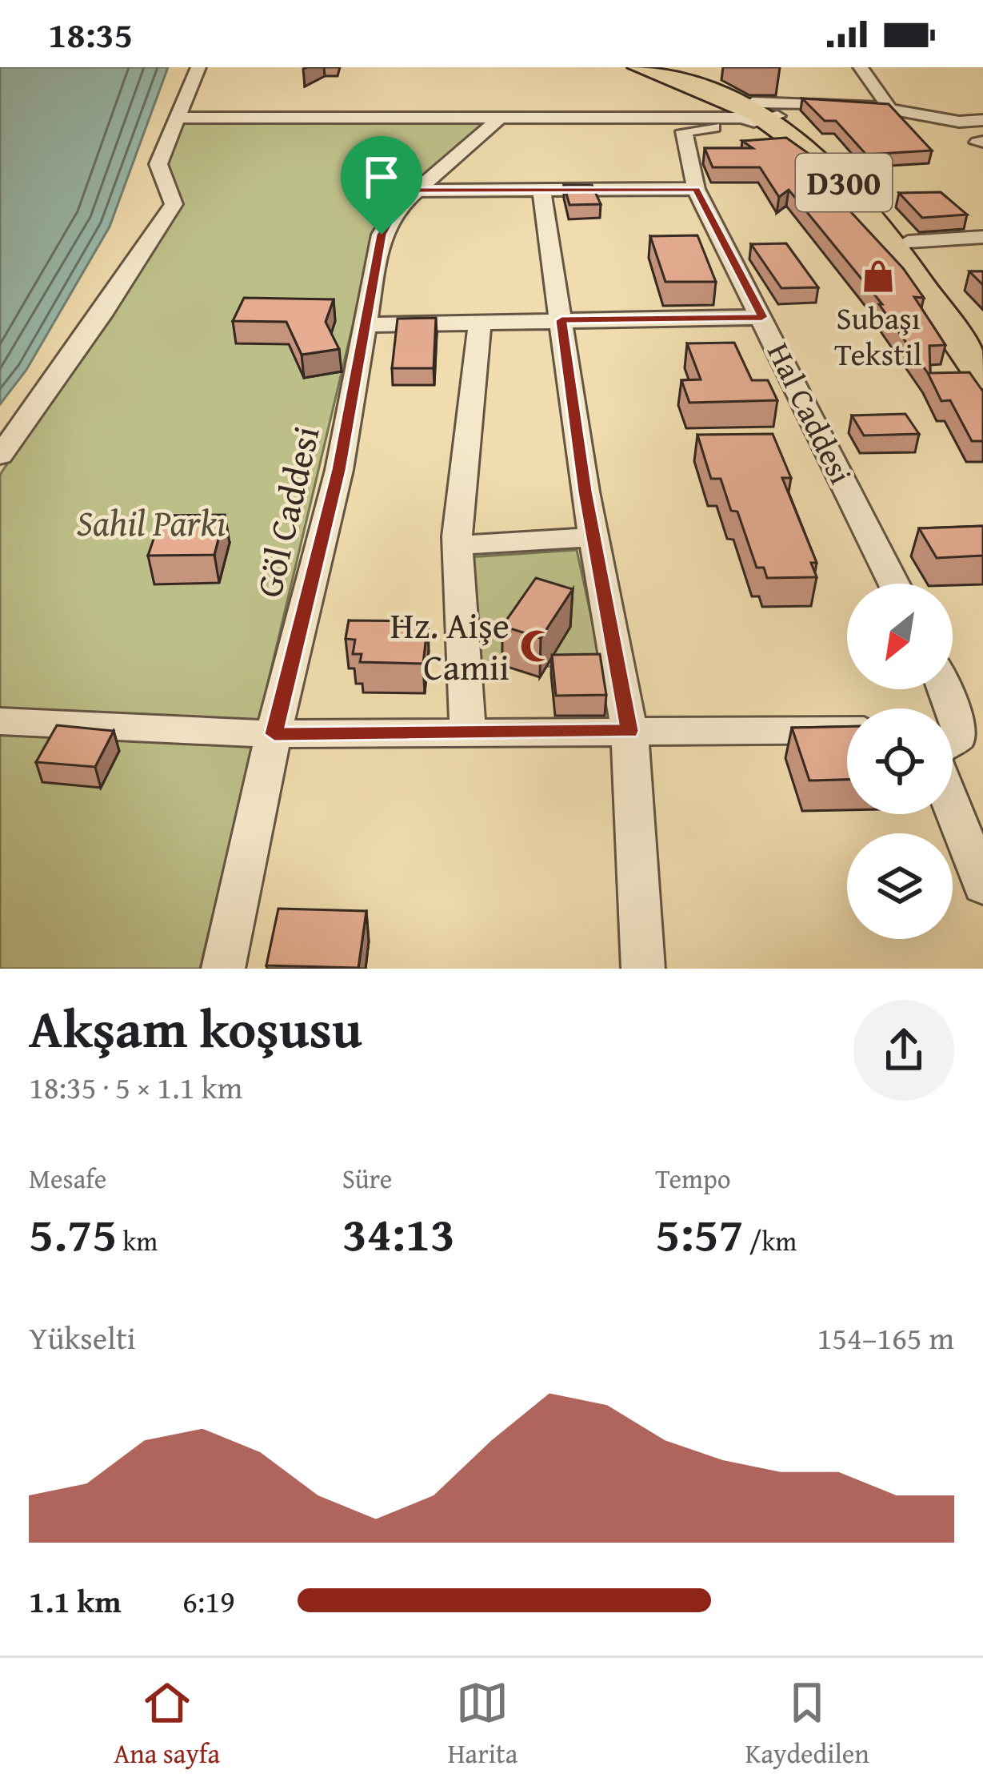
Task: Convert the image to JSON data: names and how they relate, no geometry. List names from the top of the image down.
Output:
{
  "streets": {
    "highway": ["D300"],
    "street": ["Hal Caddesi", "Göl Caddesi"]
  },
  "crossings": [
    ["D300", "Hal Caddesi"]
  ],
  "parks": ["Sahil Parkı"],
  "places": {
    "shop": ["Subaşı Tekstil"],
    "mosque": ["Hz. Aişe Camii"]
  },
  "north": "bottom left",
  "page": {
    "status": "18:35",
    "heading": ["Akşam koşusu", "18:35 · 5 × 1.1 km"],
    "stats": [
      ["Mesafe", "5.75 km"],
      ["Süre", "34:13"],
      ["Tempo", "5:57 /km"]
    ],
    "chart": ["Yükselti", "154–165 m"],
    "list": [
      {
        "name": "1.1 km",
        "note": "6:19"
      }
    ],
    "tabs": ["Ana sayfa", "Harita", "Kaydedilen"]
  }
}
